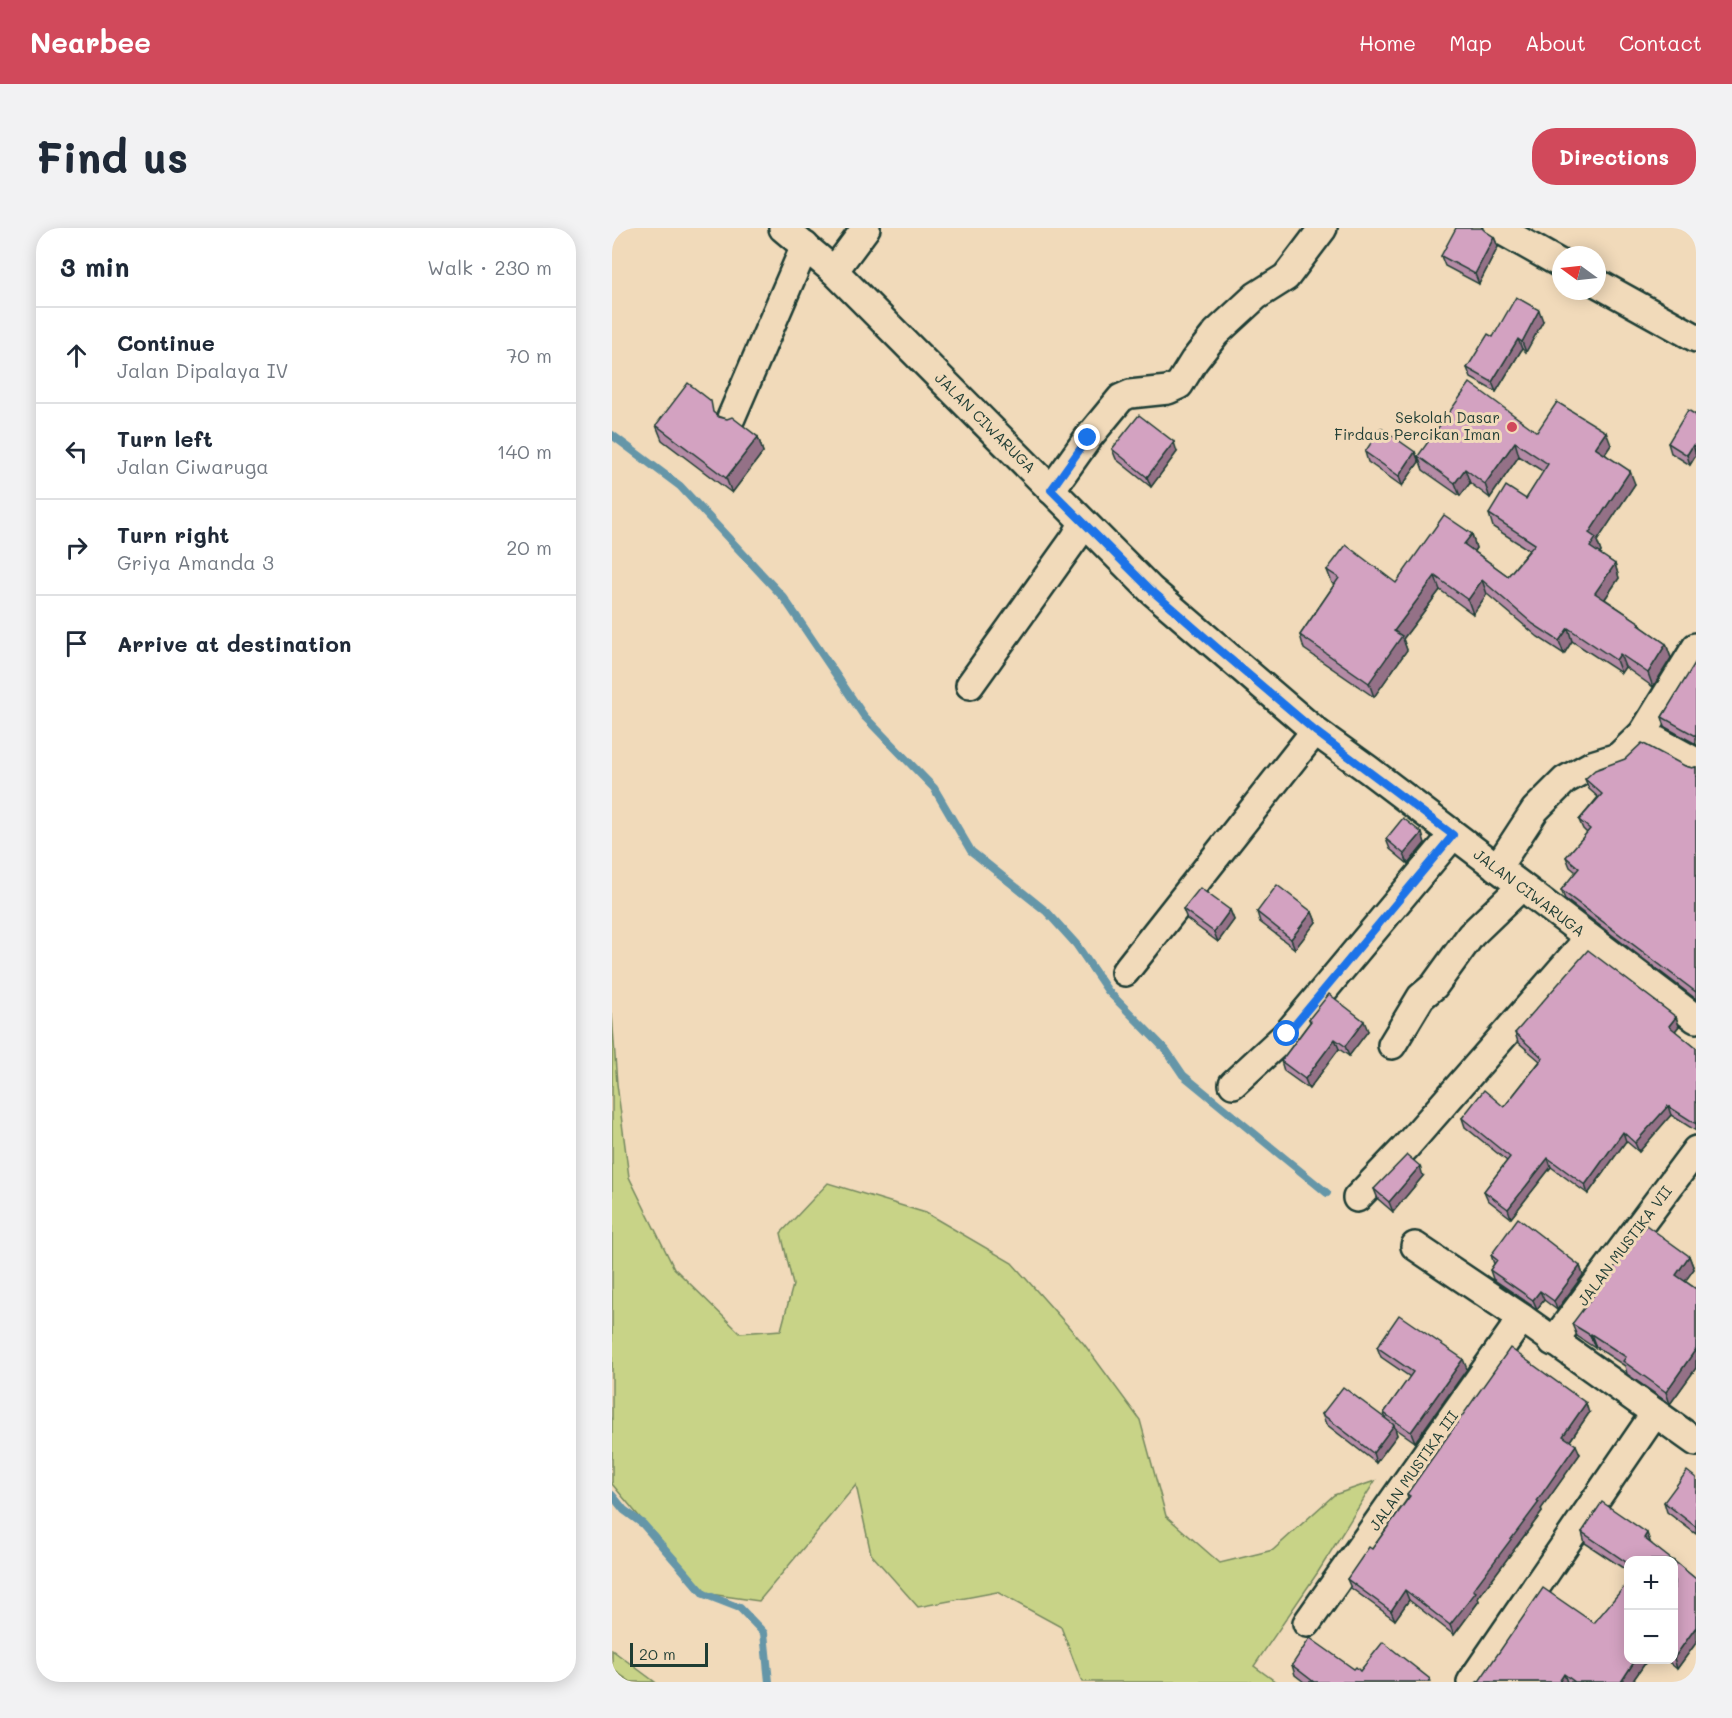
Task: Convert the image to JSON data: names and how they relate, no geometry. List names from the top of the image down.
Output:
{
  "streets": {
    "street": ["JALAN CIWARUGA", "JALAN MUSTIKA VII", "JALAN MUSTIKA III"]
  },
  "places": ["Sekolah Dasar Firdaus Percikan Iman"],
  "scale_bar": "20 m",
  "north": "left",
  "page": {
    "header": "Nearbee",
    "nav": [
      "Home",
      "Map",
      "About",
      "Contact"
    ],
    "buttons": "Directions",
    "title": "Find us",
    "heading": ["3 min", "Walk · 230 m"],
    "list": [
      ["Continue", "Jalan Dipalaya IV", "70 m"],
      ["Turn left", "Jalan Ciwaruga", "140 m"],
      ["Turn right", "Griya Amanda 3", "20 m"],
      "Arrive at destination"
    ],
    "map_buttons": ["+", "−"],
    "scale": "20 m"
  }
}
